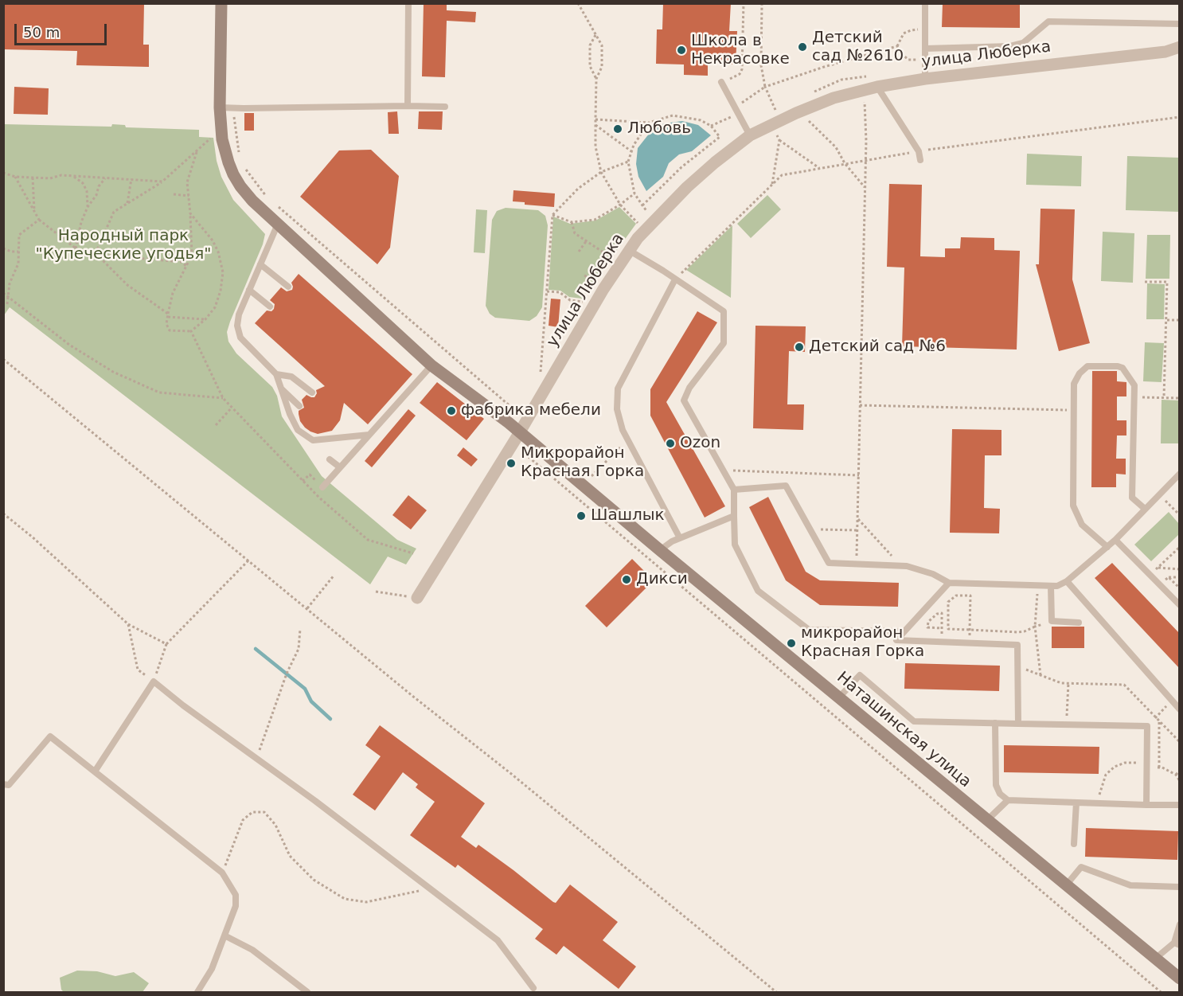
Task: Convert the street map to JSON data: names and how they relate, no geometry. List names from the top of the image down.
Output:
{
  "streets": {
    "street": ["улица Люберка", "Наташинская улица"]
  },
  "crossings": [
    ["улица Люберка", "Наташинская улица"]
  ],
  "parks": ["Народный парк \"Купеческие угодья\""],
  "places": [
    "Детский сад №2610",
    "Школа в Некрасовке",
    "Любовь",
    "Детский сад №6",
    "фабрика мебели",
    "Ozon",
    "Микрорайон Красная Горка",
    "Шашлык",
    "Дикси",
    "микрорайон Красная Горка"
  ],
  "scale_bar": "50 m"
}
